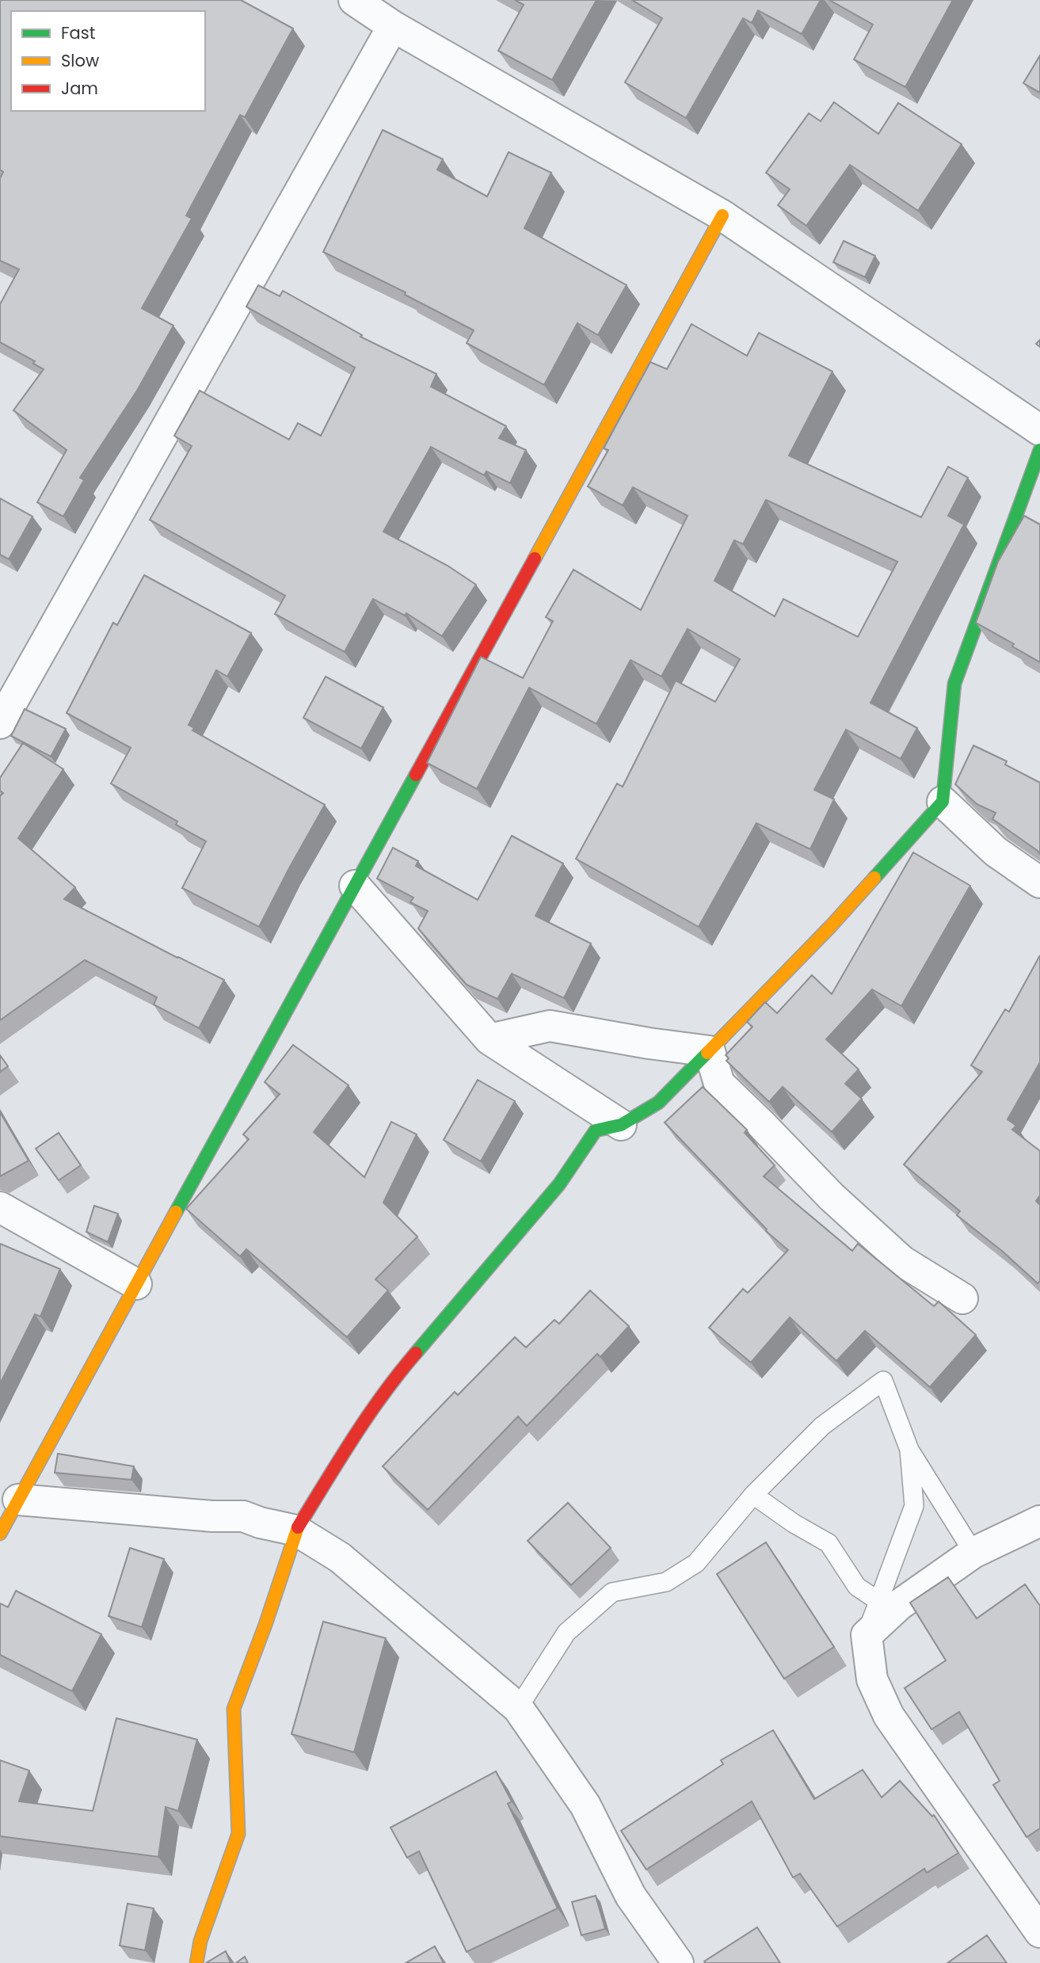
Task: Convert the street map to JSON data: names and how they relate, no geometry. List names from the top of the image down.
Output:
{
  "legend": ["Fast", "Slow", "Jam"]
}
